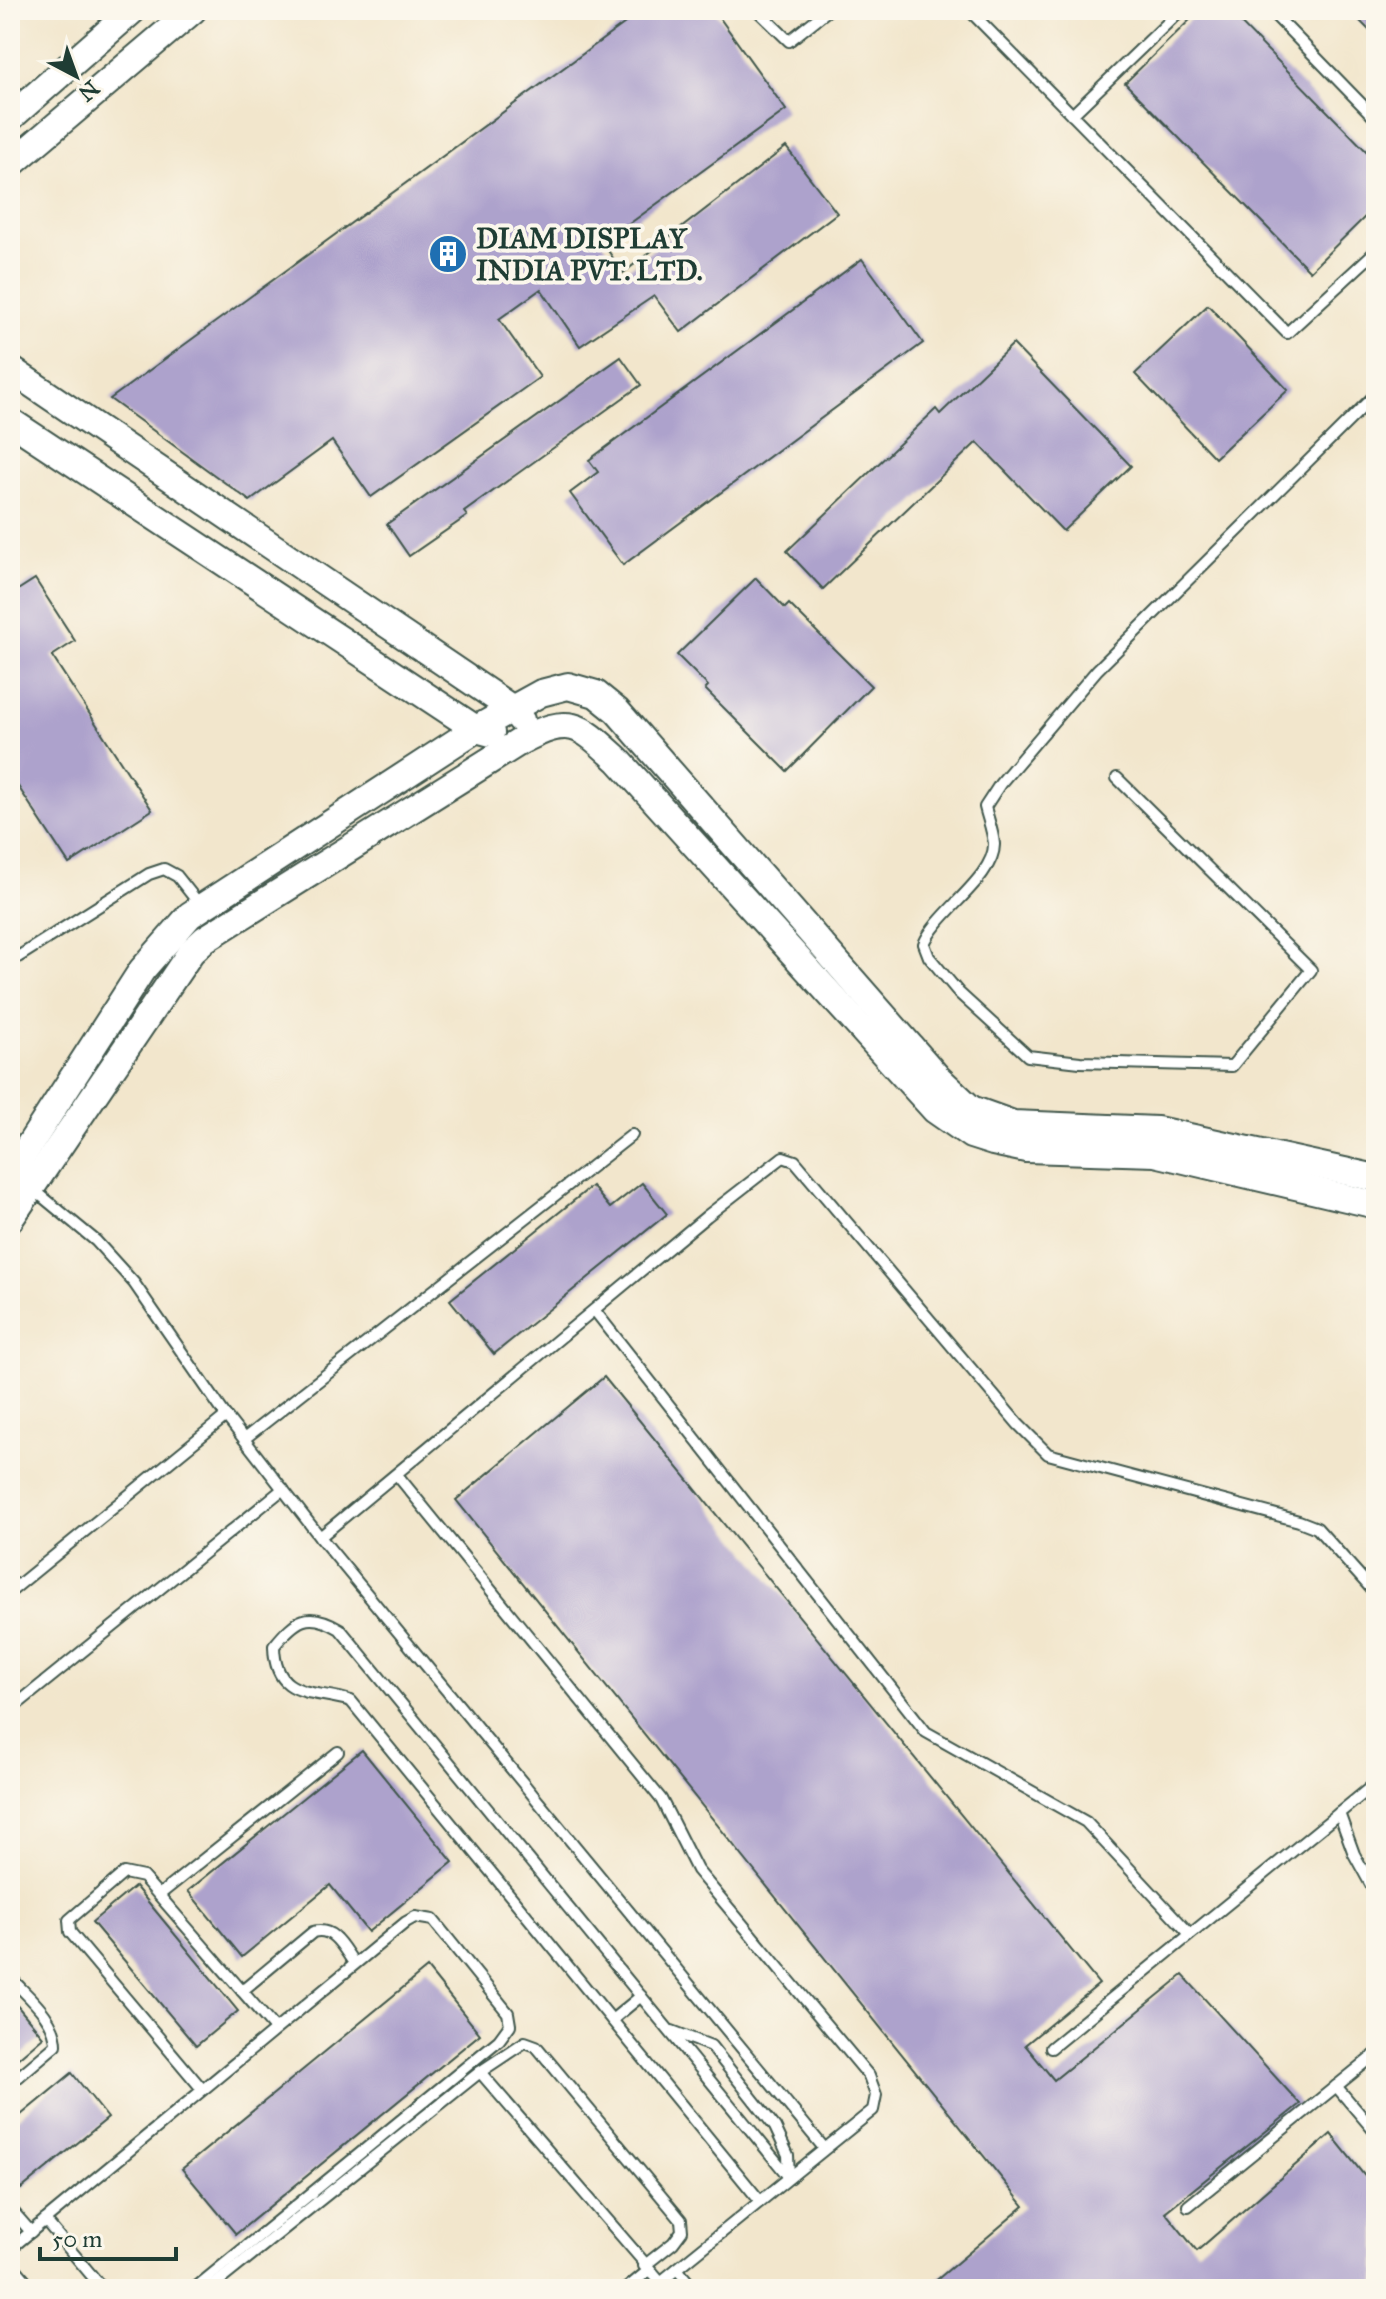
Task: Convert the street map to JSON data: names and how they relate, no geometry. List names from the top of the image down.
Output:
{
  "places": {
    "building": ["DIAM DISPLAY INDIA PVT. LTD."]
  },
  "scale_bar": "50 m",
  "north": "bottom right"
}
